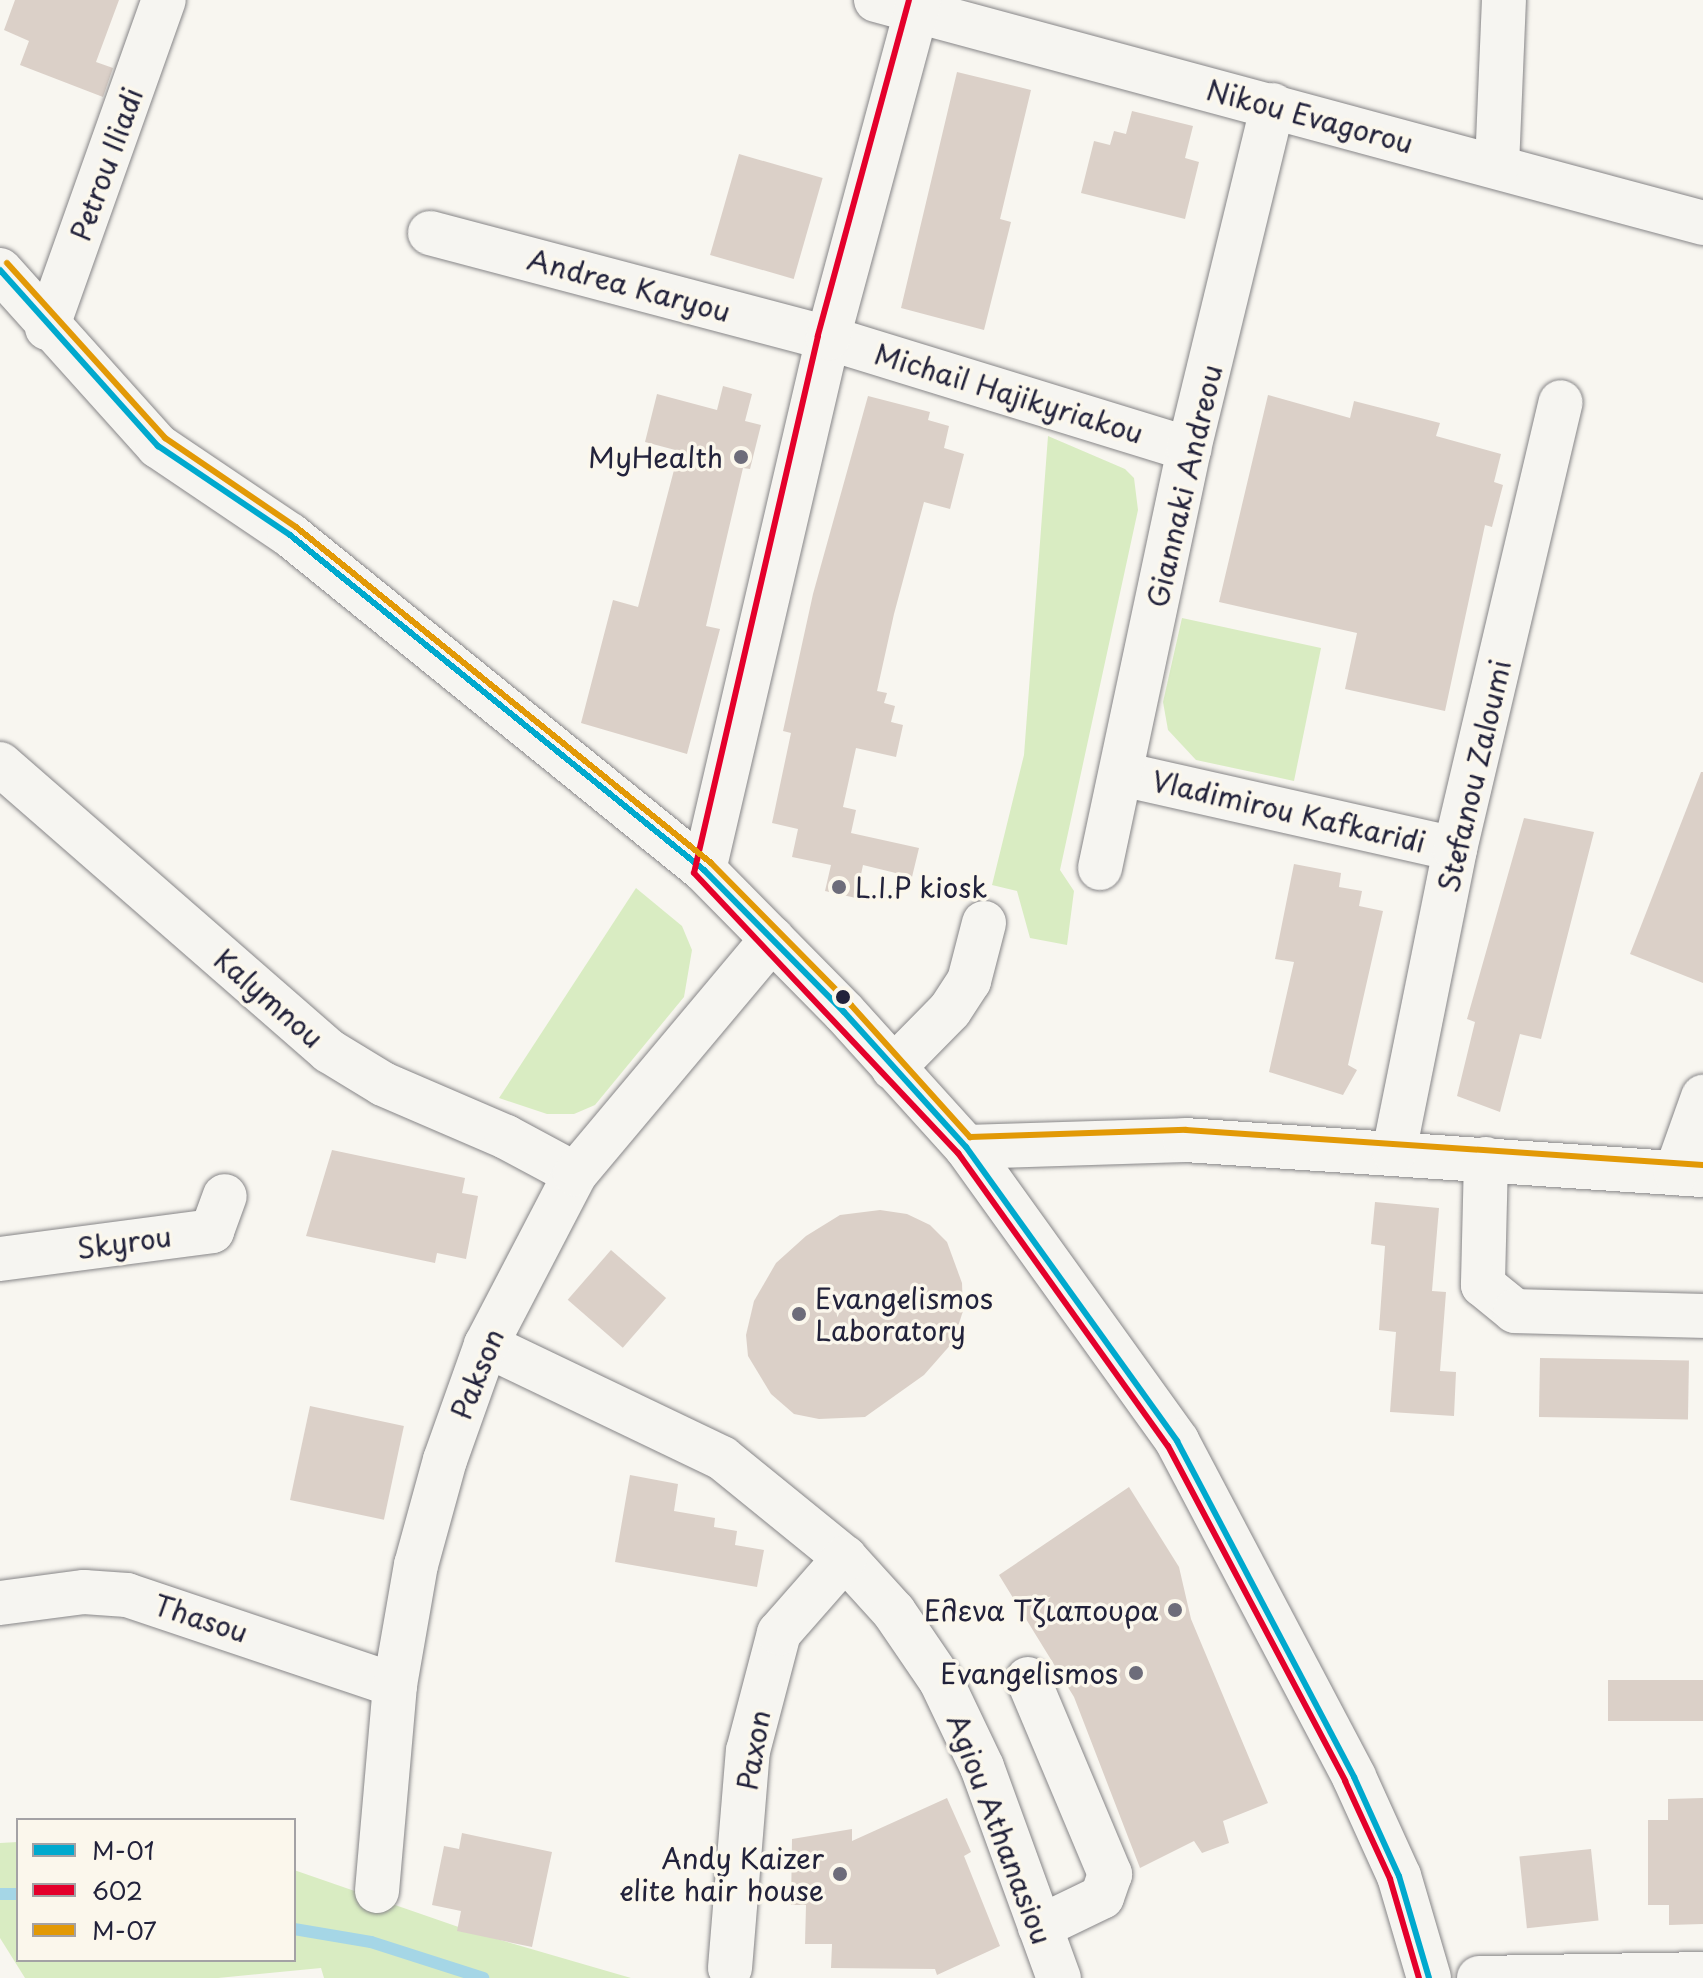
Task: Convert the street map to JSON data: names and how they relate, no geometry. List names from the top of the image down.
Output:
{
  "streets": {
    "street": [
      "Nikou Evagorou",
      "Petrou Iliadi",
      "Andrea Karyou",
      "Michail Hajikyriakou",
      "Giannaki Andreou",
      "Stefanou Zaloumi",
      "Vladimirou Kafkaridi",
      "Kalymnou",
      "Skyrou",
      "Pakson",
      "Thasou",
      "Paxon",
      "Agiou Athanasiou"
    ]
  },
  "crossings": [
    ["Nikou Evagorou", "Giannaki Andreou"],
    ["Andrea Karyou", "Michail Hajikyriakou"],
    ["Michail Hajikyriakou", "Giannaki Andreou"],
    ["Giannaki Andreou", "Vladimirou Kafkaridi"],
    ["Stefanou Zaloumi", "Vladimirou Kafkaridi"],
    ["Kalymnou", "Pakson"],
    ["Pakson", "Thasou"],
    ["Pakson", "Agiou Athanasiou"],
    ["Paxon", "Agiou Athanasiou"]
  ],
  "places": [
    "MyHealth",
    "L.I.P kiosk",
    "Evangelismos Laboratory",
    "Ελενα Τζιαπουρα",
    "Evangelismos",
    "Andy Kaizer elite hair house"
  ],
  "lines": ["transit line 602", "transit line M-07", "transit line M-01"],
  "legend": ["M-01", "602", "M-07"]
}
